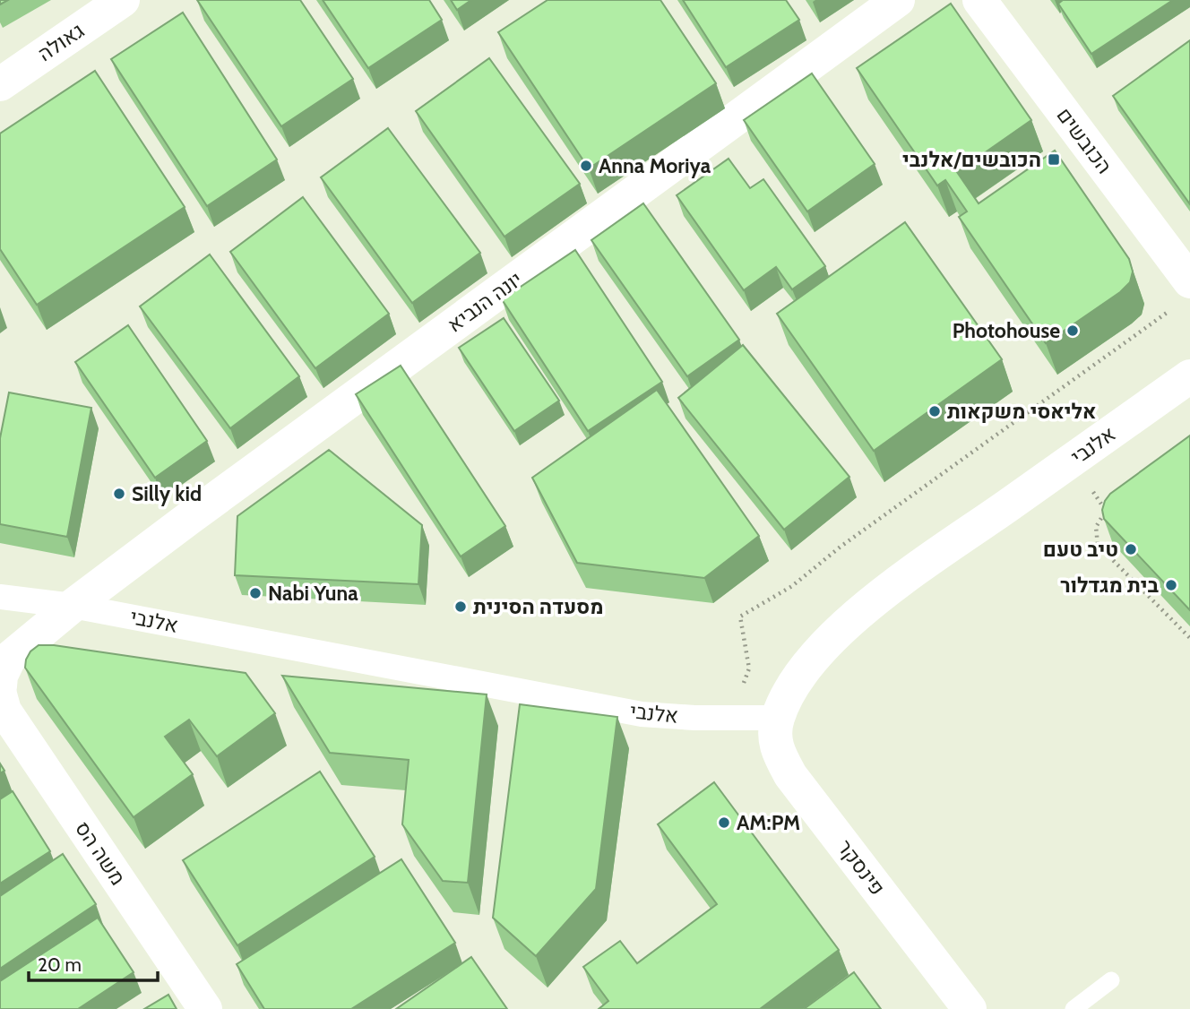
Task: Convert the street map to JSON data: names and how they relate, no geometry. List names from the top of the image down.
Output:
{
  "streets": {
    "street": [
      "גאולה",
      "הכובשים",
      "יונה הנביא",
      "אלנבי",
      "משה הס",
      "פינסקר"
    ]
  },
  "crossings": [
    ["יונה הנביא", "אלנבי"],
    ["אלנבי", "פינסקר"]
  ],
  "places": {
    "transit": ["הכובשים/אלנבי"],
    "other": [
      "Anna Moriya",
      "Photohouse",
      "אליאסי משקאות",
      "Silly kid",
      "טיב טעם",
      "בית מגדלור",
      "Nabi Yuna",
      "מסעדה הסינית",
      "AM:PM"
    ]
  },
  "scale_bar": "20 m"
}
